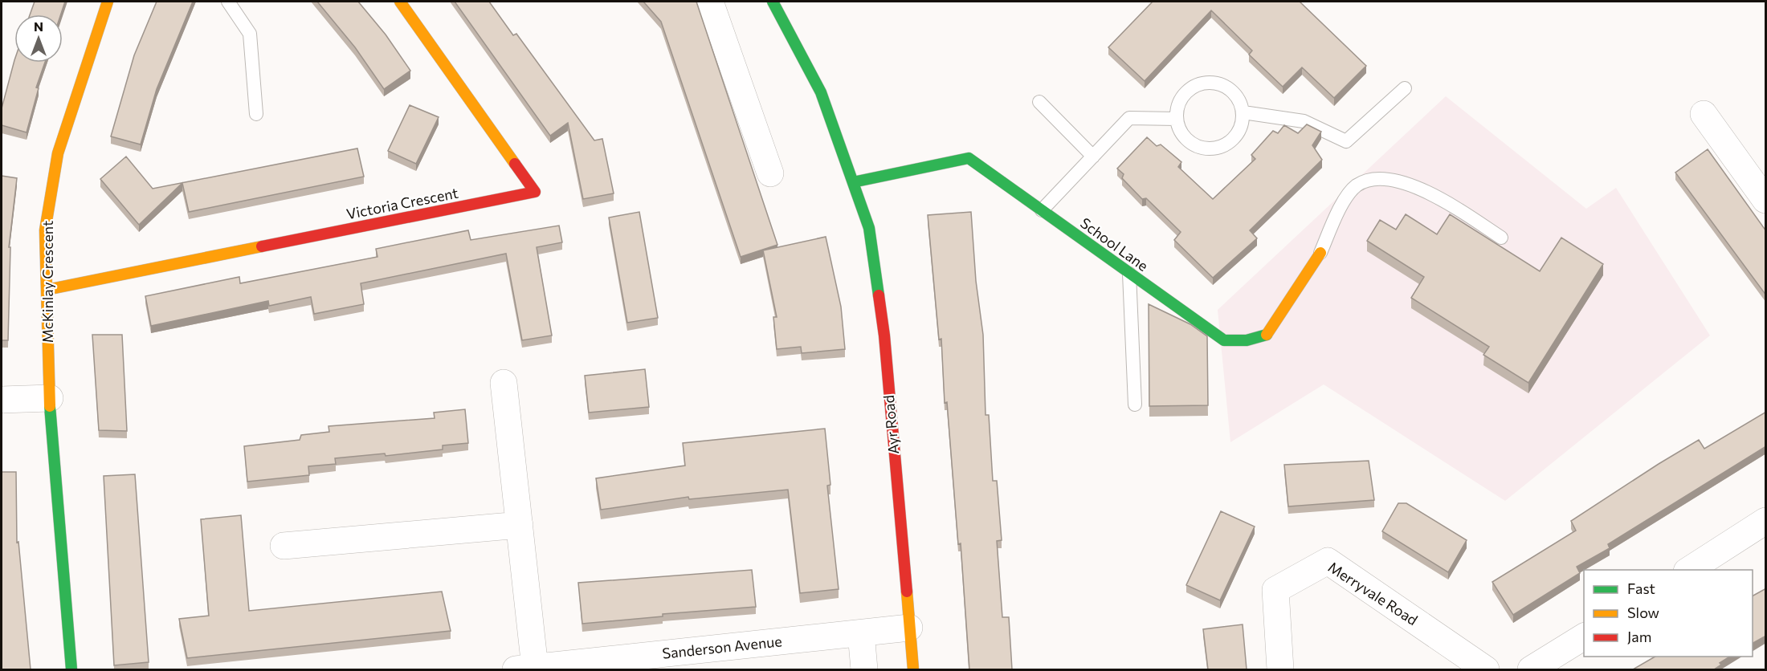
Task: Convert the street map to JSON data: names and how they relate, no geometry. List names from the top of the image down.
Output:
{
  "streets": {
    "street": [
      "Victoria Crescent",
      "School Lane",
      "McKinlay Crescent",
      "Ayr Road",
      "Merryvale Road",
      "Sanderson Avenue"
    ]
  },
  "crossings": [
    ["Victoria Crescent", "McKinlay Crescent"],
    ["School Lane", "Ayr Road"],
    ["Ayr Road", "Sanderson Avenue"]
  ],
  "legend": ["Fast", "Slow", "Jam"],
  "north": "top"
}
